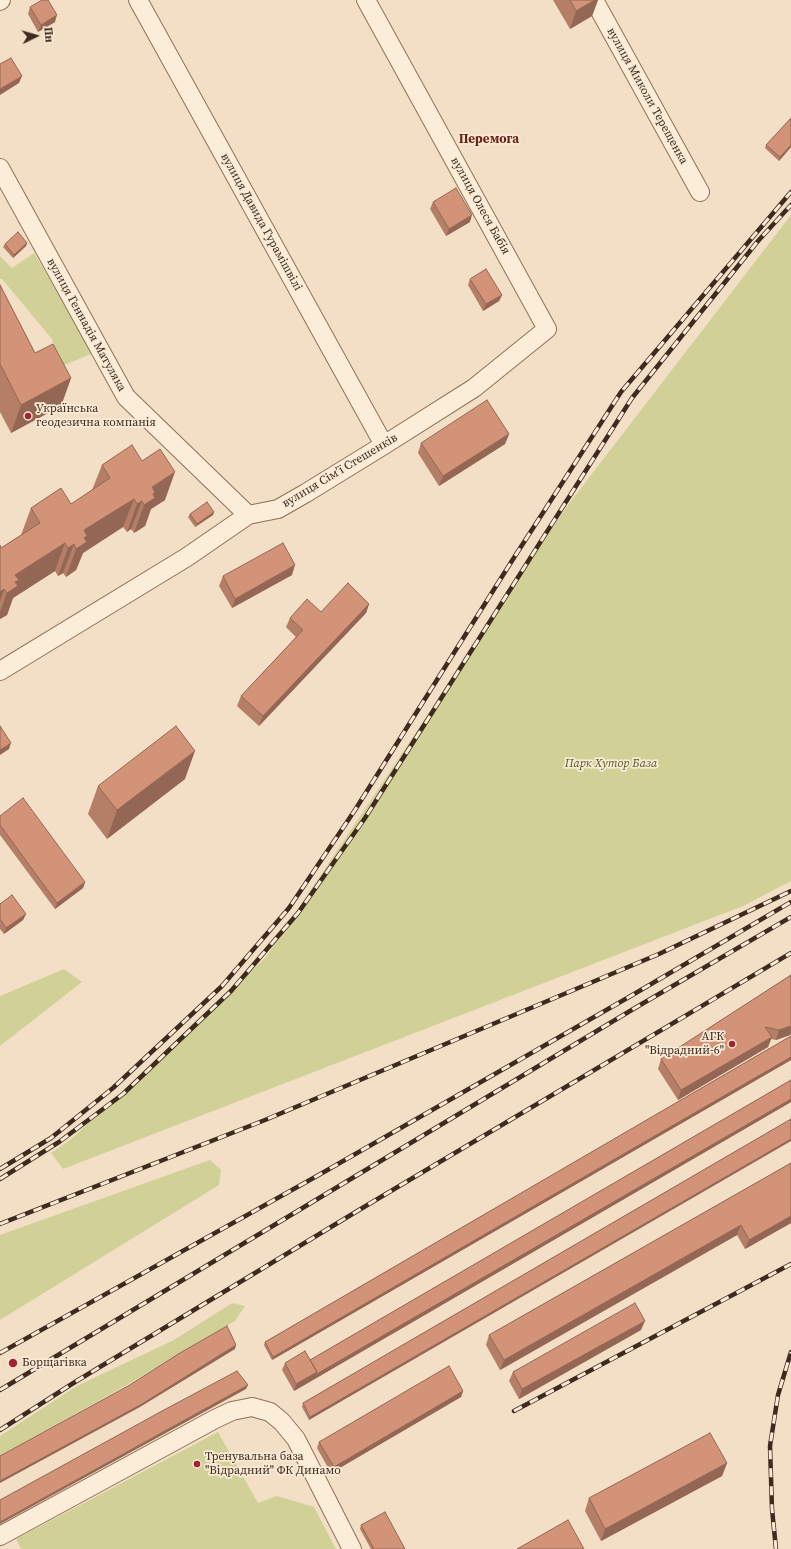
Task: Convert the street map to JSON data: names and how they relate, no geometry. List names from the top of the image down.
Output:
{
  "streets": {
    "street": [
      "вулиця Миколи Терещенка",
      "вулиця Олеся Бабія",
      "вулиця Давида Гурамішвілі",
      "вулиця Геннадія Матуляка",
      "вулиця Сімʼї Стешенків"
    ]
  },
  "crossings": [
    ["вулиця Олеся Бабія", "вулиця Сімʼї Стешенків"],
    ["вулиця Давида Гурамішвілі", "вулиця Сімʼї Стешенків"],
    ["вулиця Геннадія Матуляка", "вулиця Сімʼї Стешенків"]
  ],
  "districts": ["Перемога"],
  "parks": ["Парк Хутор База"],
  "places": [
    "Українська геодезична компанія",
    "АГК \"Відрадний-6\"",
    "Борщагівка",
    "Тренувальна база \"Відрадний\" ФК Динамо"
  ],
  "north": "right"
}
